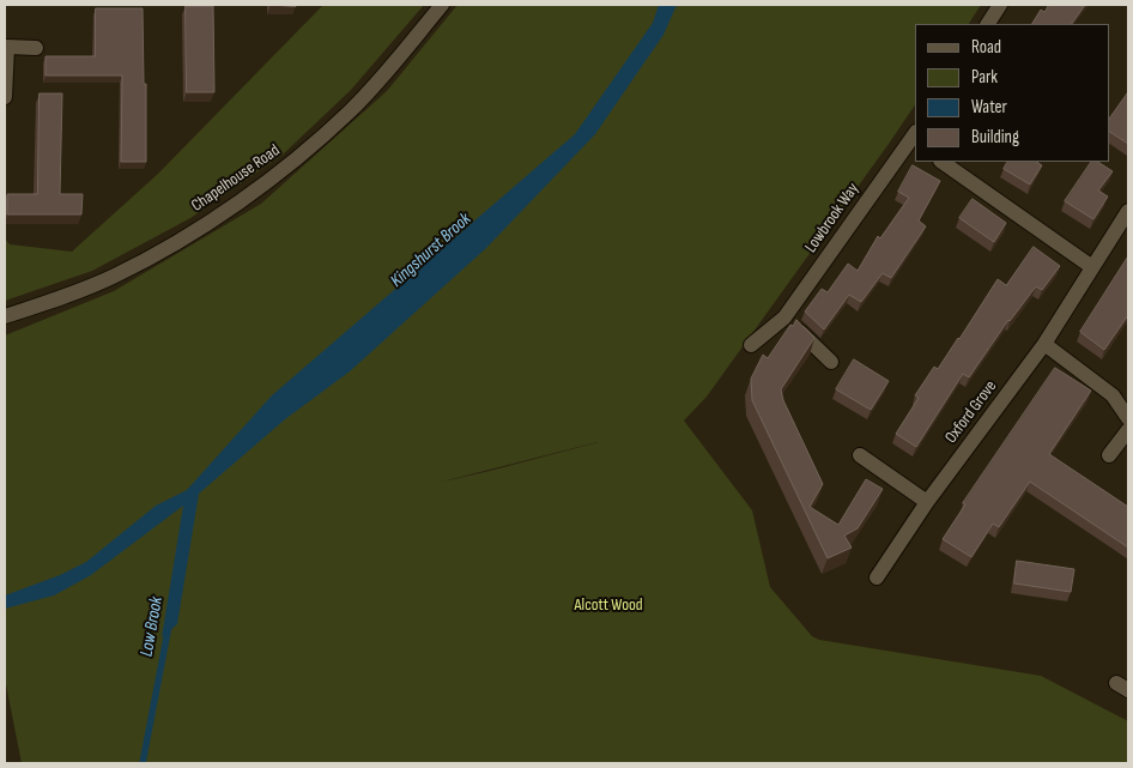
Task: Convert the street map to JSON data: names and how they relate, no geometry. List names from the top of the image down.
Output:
{
  "streets": {
    "street": ["Chapelhouse Road", "Lowbrook Way", "Oxford Grove"]
  },
  "water": ["Kingshurst Brook", "Low Brook"],
  "parks": ["Alcott Wood"],
  "legend": [
    "Road",
    "Park",
    "Water",
    "Building"
  ]
}
